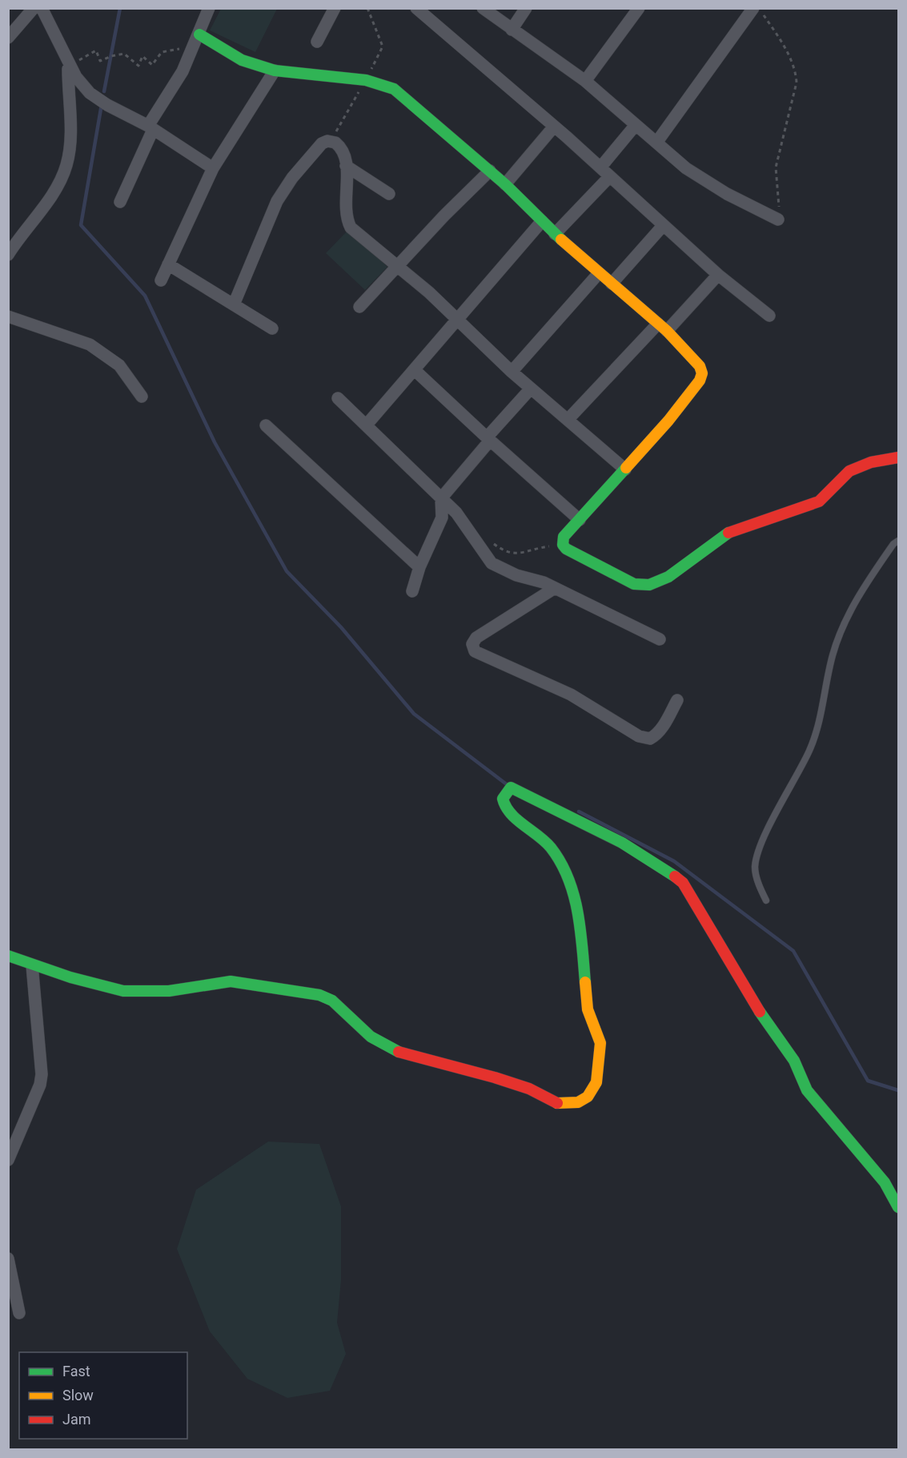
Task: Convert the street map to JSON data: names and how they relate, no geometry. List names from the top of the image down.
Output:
{
  "legend": ["Fast", "Slow", "Jam"]
}
